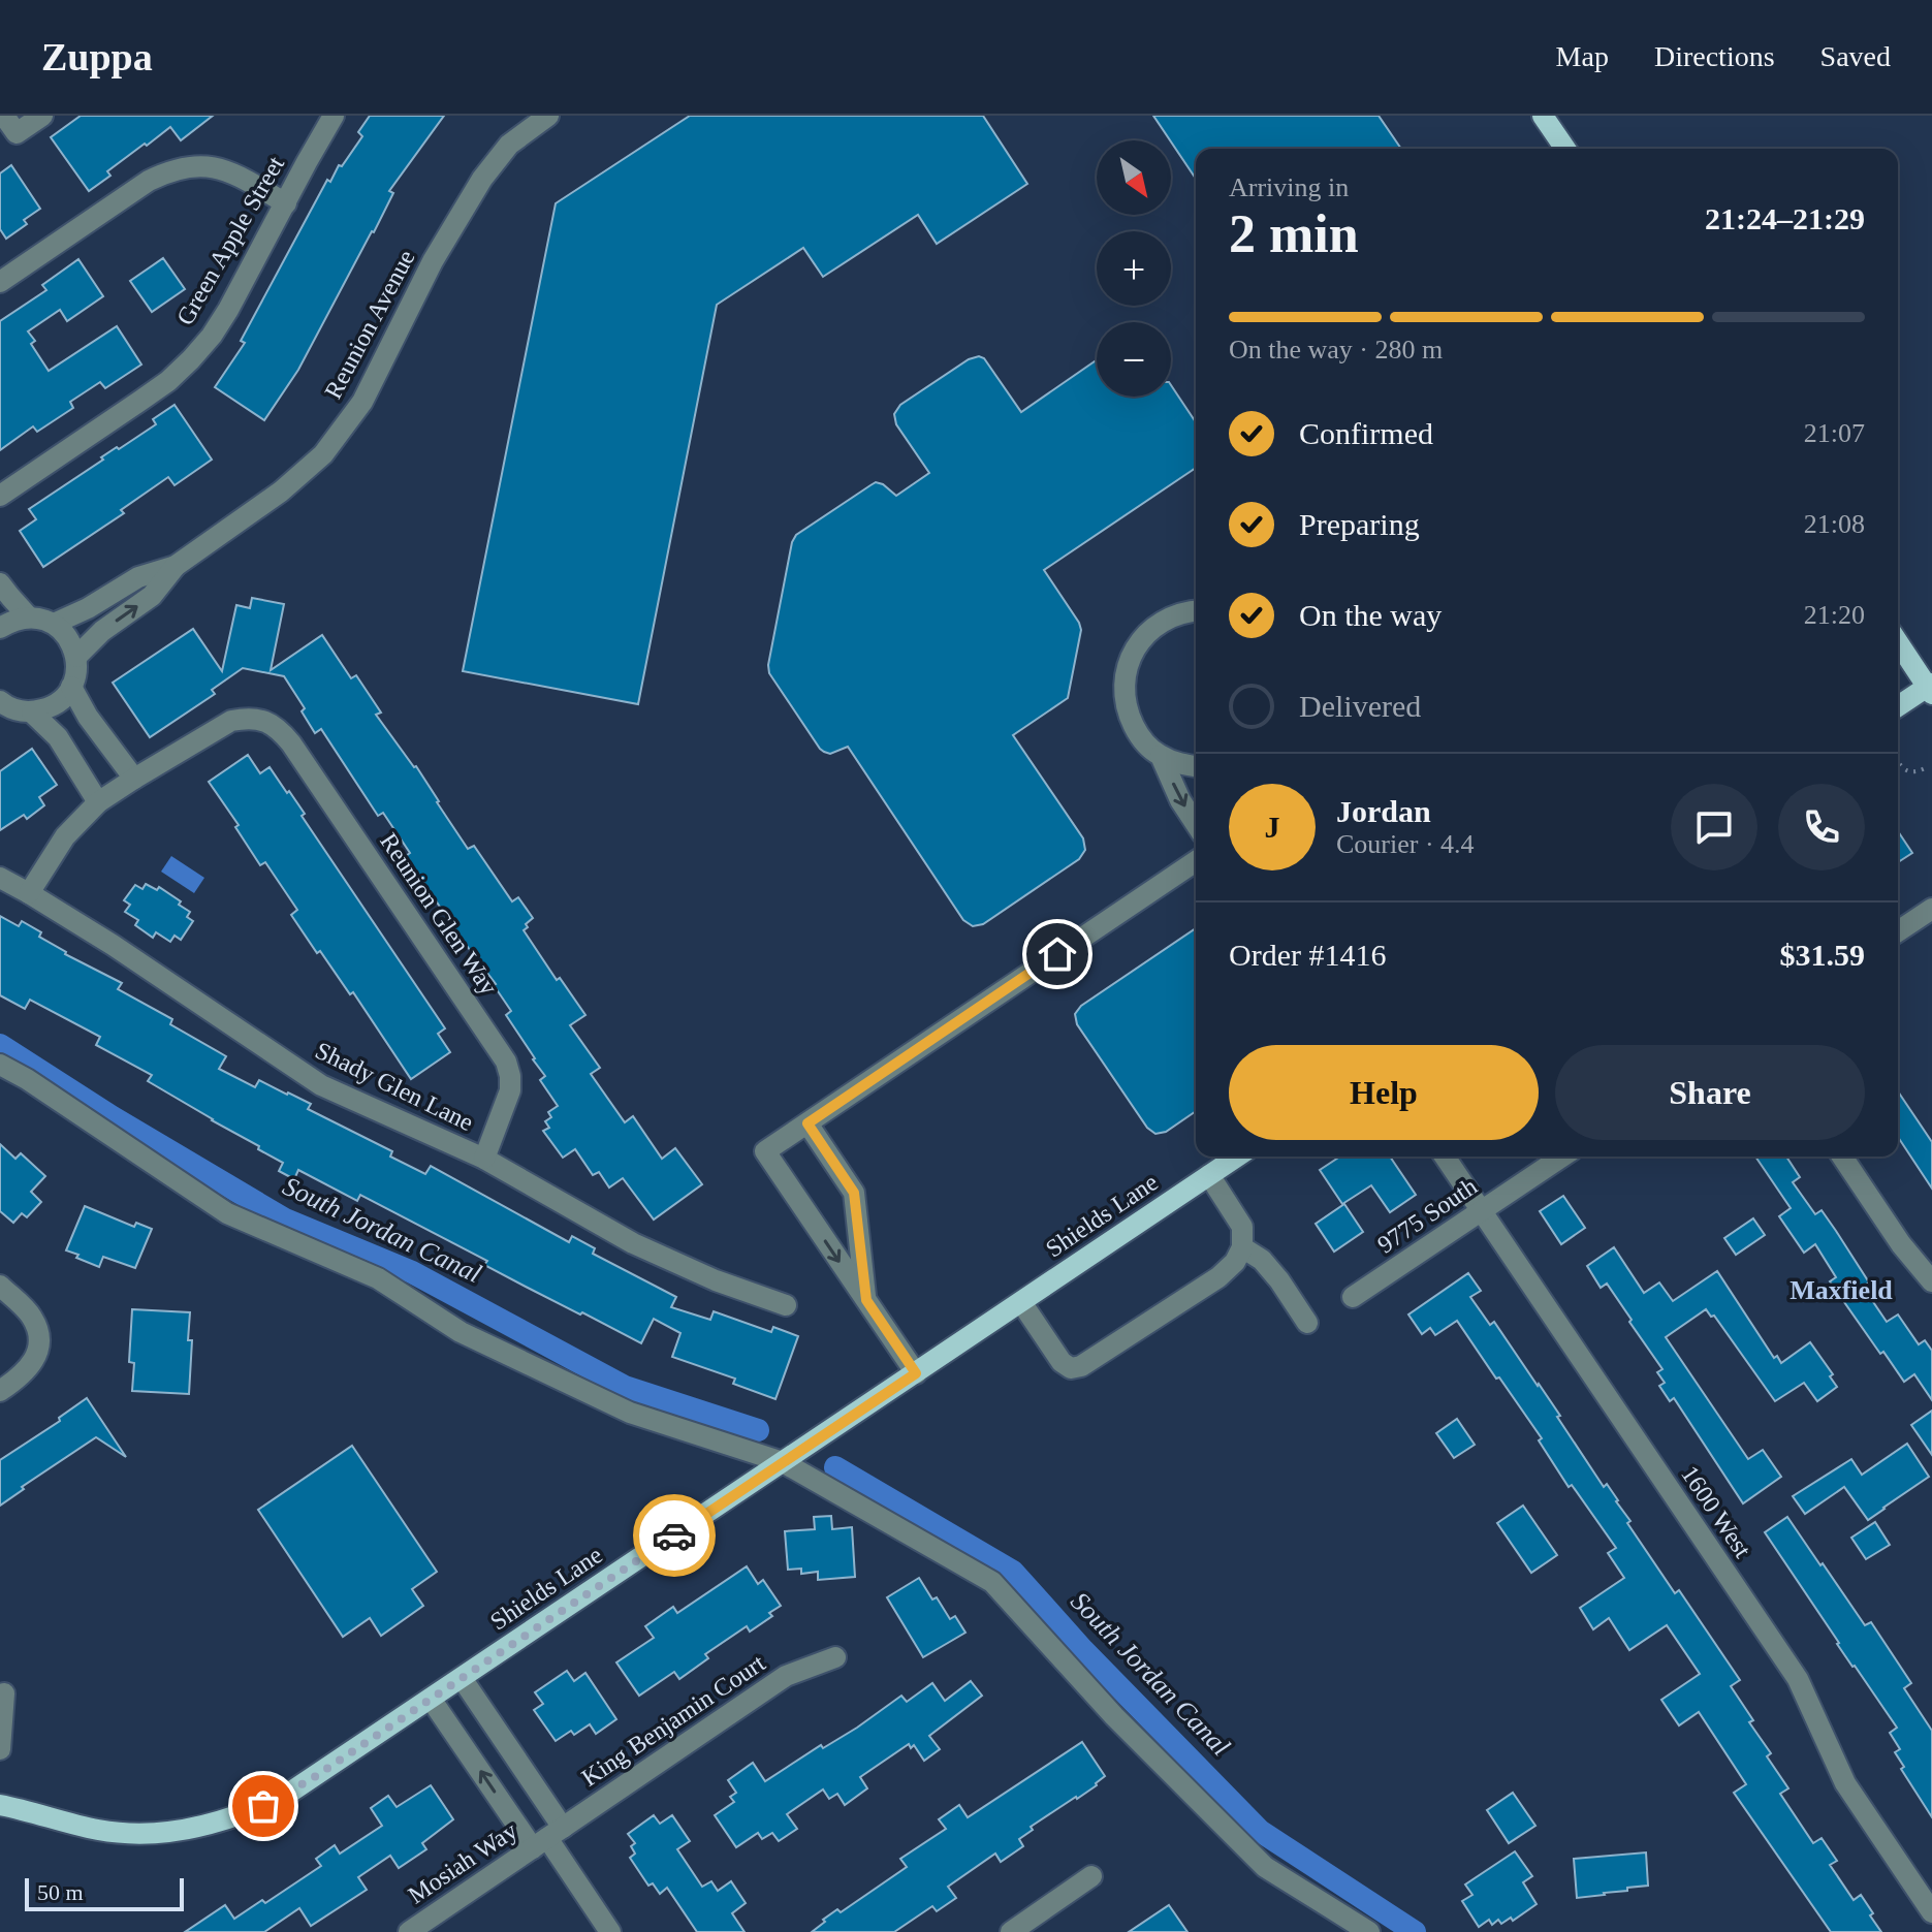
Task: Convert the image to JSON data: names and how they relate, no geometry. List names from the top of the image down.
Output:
{
  "streets": {
    "main road": ["Shields Lane"],
    "street": [
      "Green Apple Street",
      "Reunion Avenue",
      "Reunion Glen Way",
      "Shady Glen Lane",
      "9775 South",
      "1600 West",
      "King Benjamin Court",
      "Mosiah Way"
    ]
  },
  "crossings": [
    ["Reunion Glen Way", "Shady Glen Lane"],
    ["9775 South", "1600 West"],
    ["King Benjamin Court", "Mosiah Way"]
  ],
  "districts": ["Maxfield"],
  "water": ["South Jordan Canal"],
  "scale_bar": "50 m",
  "north": "bottom right",
  "page": {
    "header": "Zuppa",
    "nav": ["Map", "Directions", "Saved"],
    "map_buttons": ["+", "−"],
    "heading": ["2 min", "Arriving in", "21:24–21:29"],
    "panel": [
      "Jordan",
      "Courier · 4.4",
      "Order #1416",
      "$31.59"
    ],
    "bar": "On the way · 280 m",
    "list": [
      ["Confirmed", "21:07"],
      ["Preparing", "21:08"],
      ["On the way", "21:20"],
      "Delivered"
    ],
    "round": "J",
    "buttons": ["Help", "Share"],
    "scale": "50 m"
  }
}
